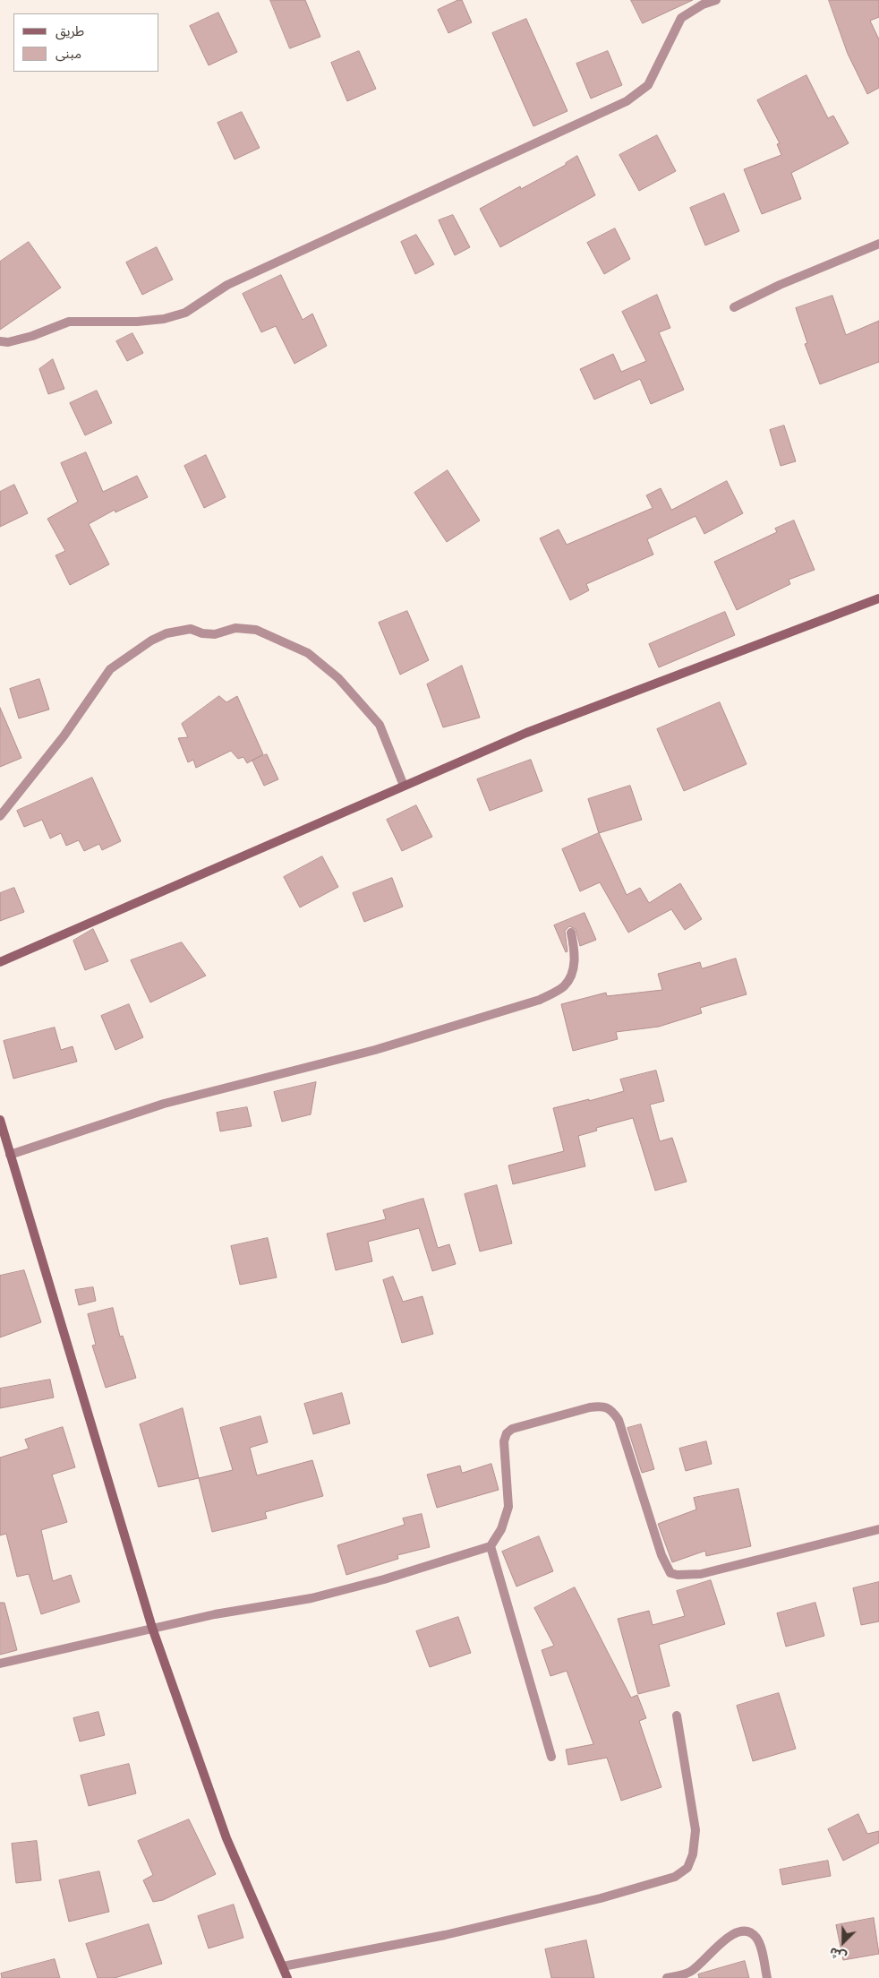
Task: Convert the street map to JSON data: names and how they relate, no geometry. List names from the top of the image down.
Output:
{
  "legend": ["طريق", "مبنى"],
  "north": "bottom left"
}
